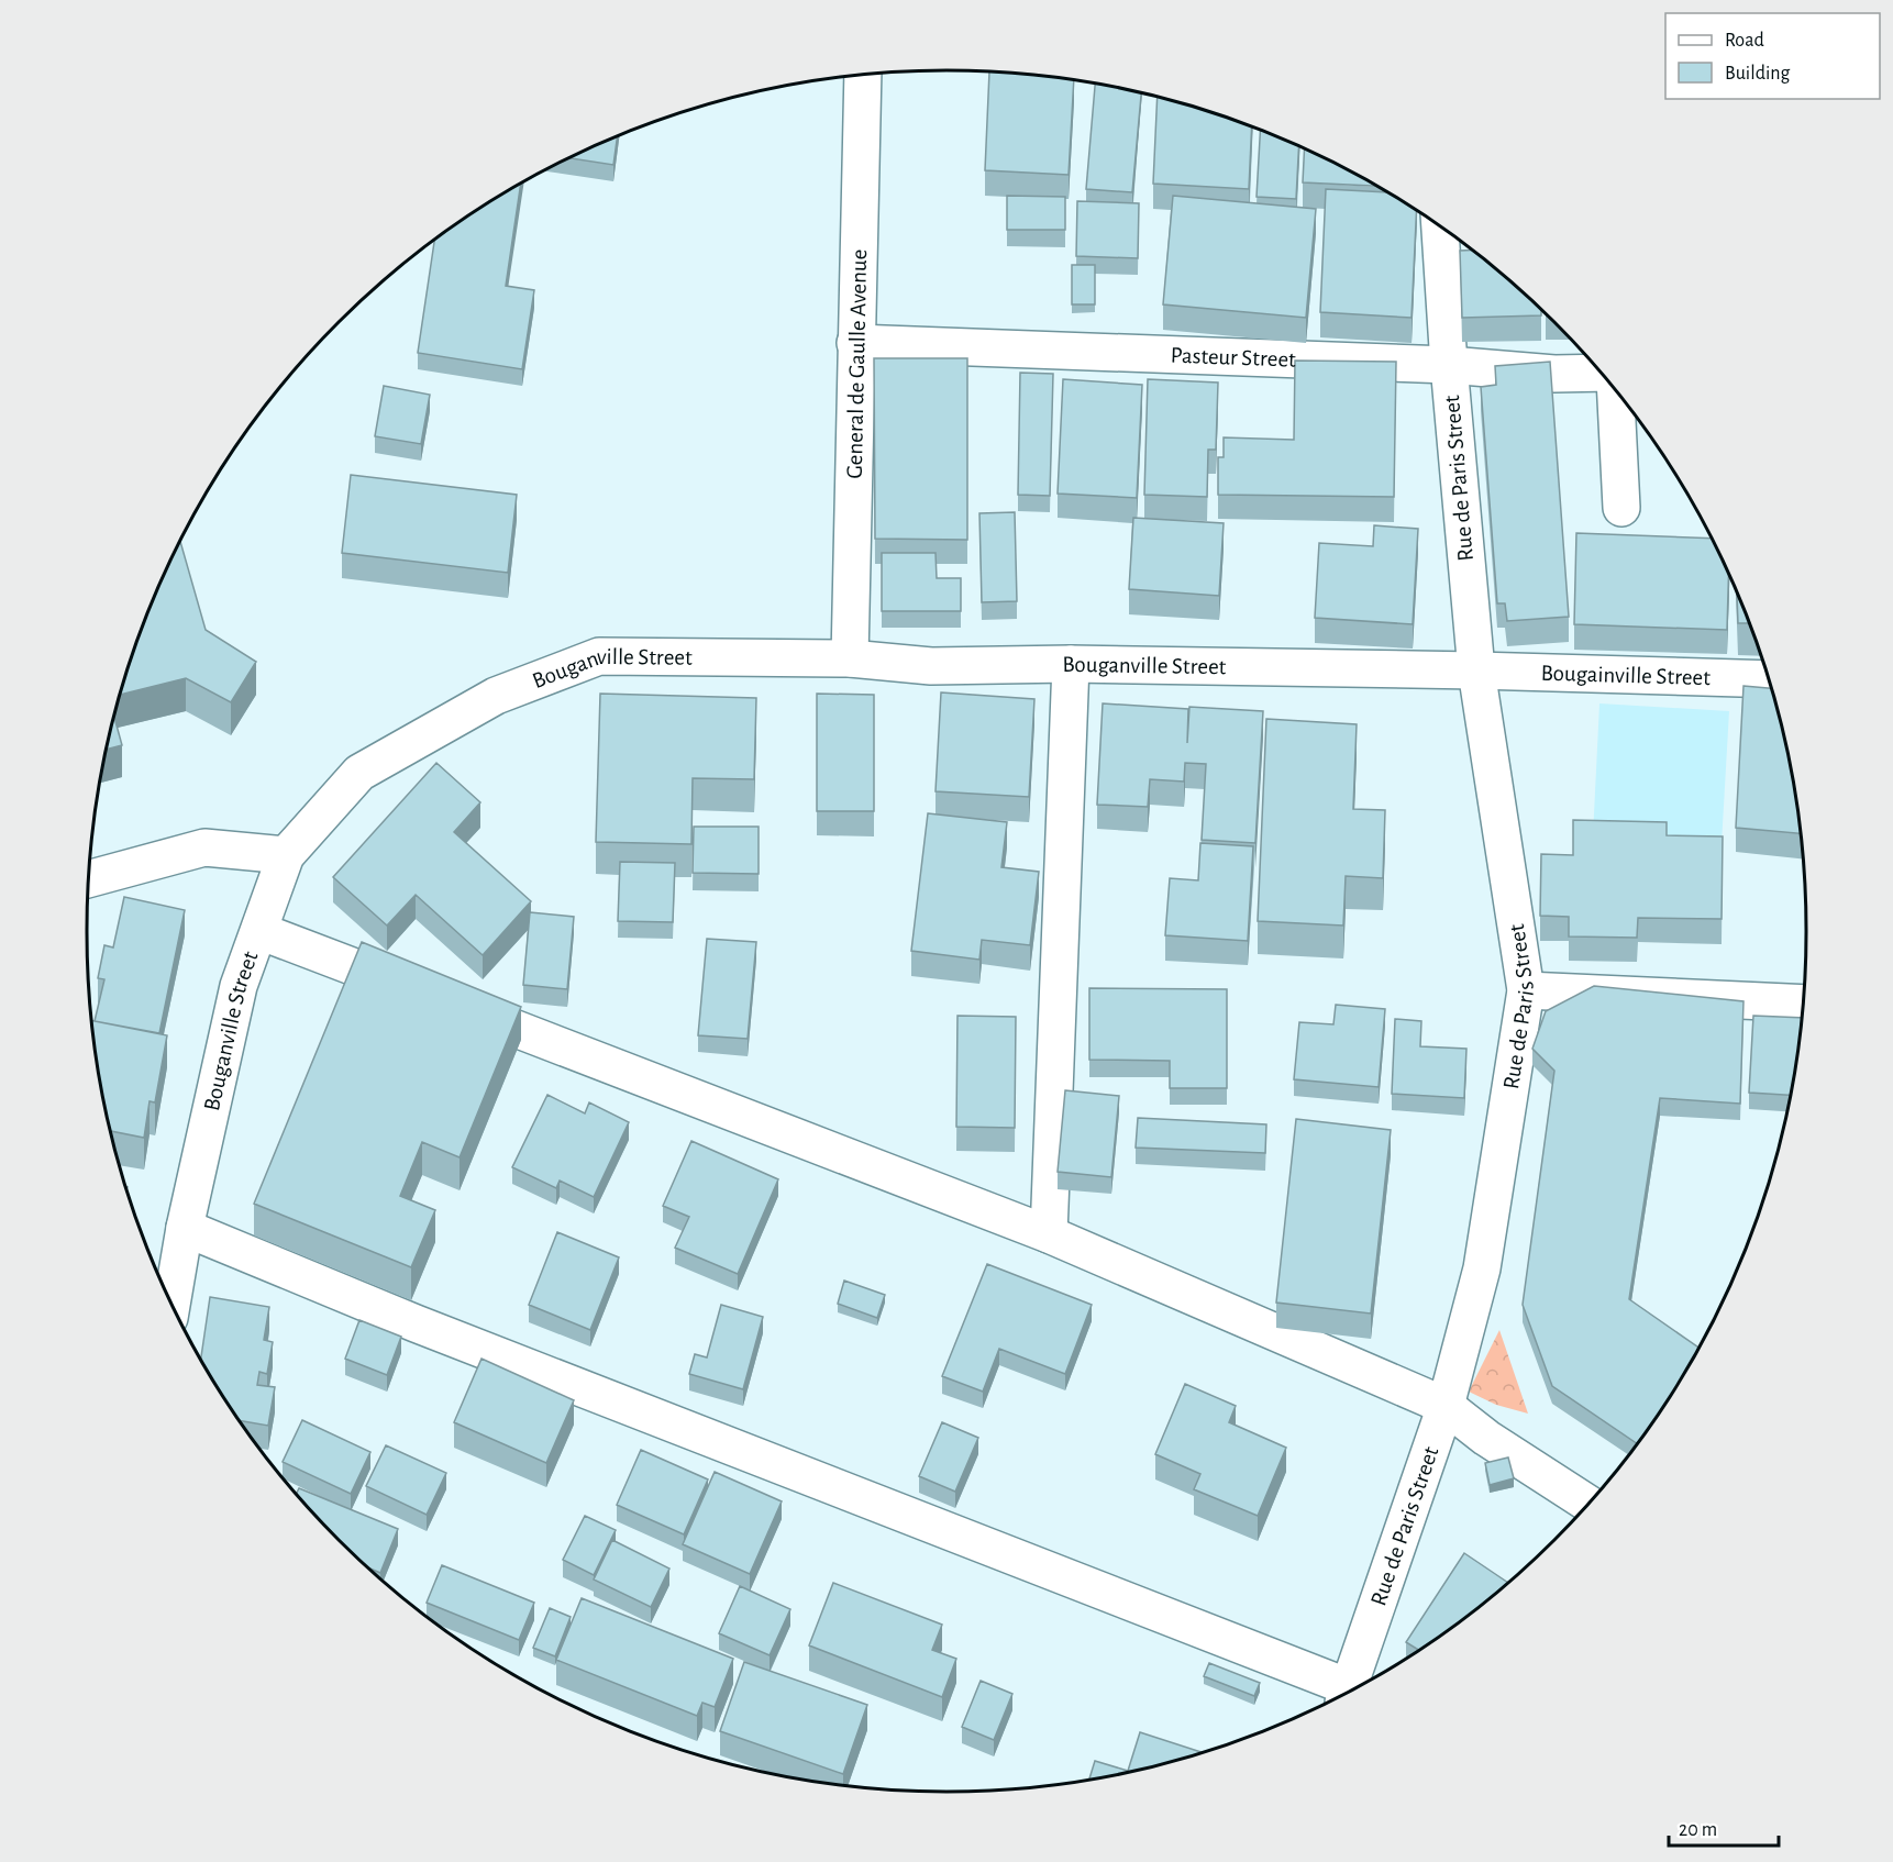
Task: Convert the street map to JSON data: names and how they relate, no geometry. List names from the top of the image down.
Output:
{
  "streets": {
    "street": [
      "Pasteur Street",
      "General de Gaulle Avenue",
      "Rue de Paris Street",
      "Bouganville Street",
      "Bougainville Street"
    ]
  },
  "crossings": [
    ["Pasteur Street", "General de Gaulle Avenue"],
    ["Pasteur Street", "Rue de Paris Street"],
    ["General de Gaulle Avenue", "Bouganville Street"],
    ["Rue de Paris Street", "Bouganville Street"],
    ["Rue de Paris Street", "Bougainville Street"],
    ["Bouganville Street", "Bougainville Street"]
  ],
  "legend": ["Road", "Building"],
  "scale_bar": "20 m"
}
